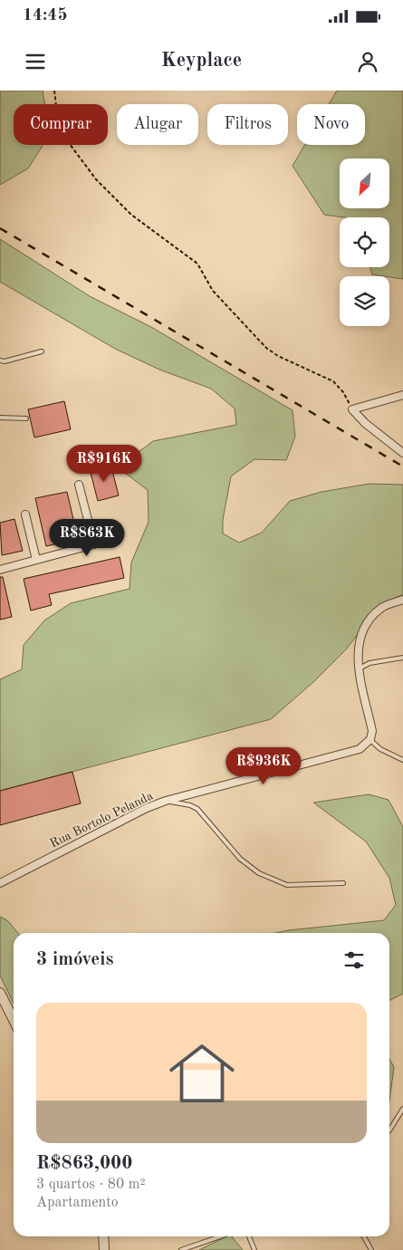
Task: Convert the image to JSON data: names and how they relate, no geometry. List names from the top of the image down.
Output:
{
  "streets": {
    "street": ["Rua Bortolo Pelanda"]
  },
  "north": "bottom left",
  "page": {
    "status": "14:45",
    "header": "Keyplace",
    "chip": [
      "Comprar",
      "Alugar",
      "Filtros",
      "Novo"
    ],
    "price": ["R$916K", "R$863K", "R$936K"],
    "heading": "3 imóveis",
    "list": [
      {
        "name": "R$863,000",
        "note": "3 quartos · 80 m² · Apartamento"
      }
    ]
  }
}
